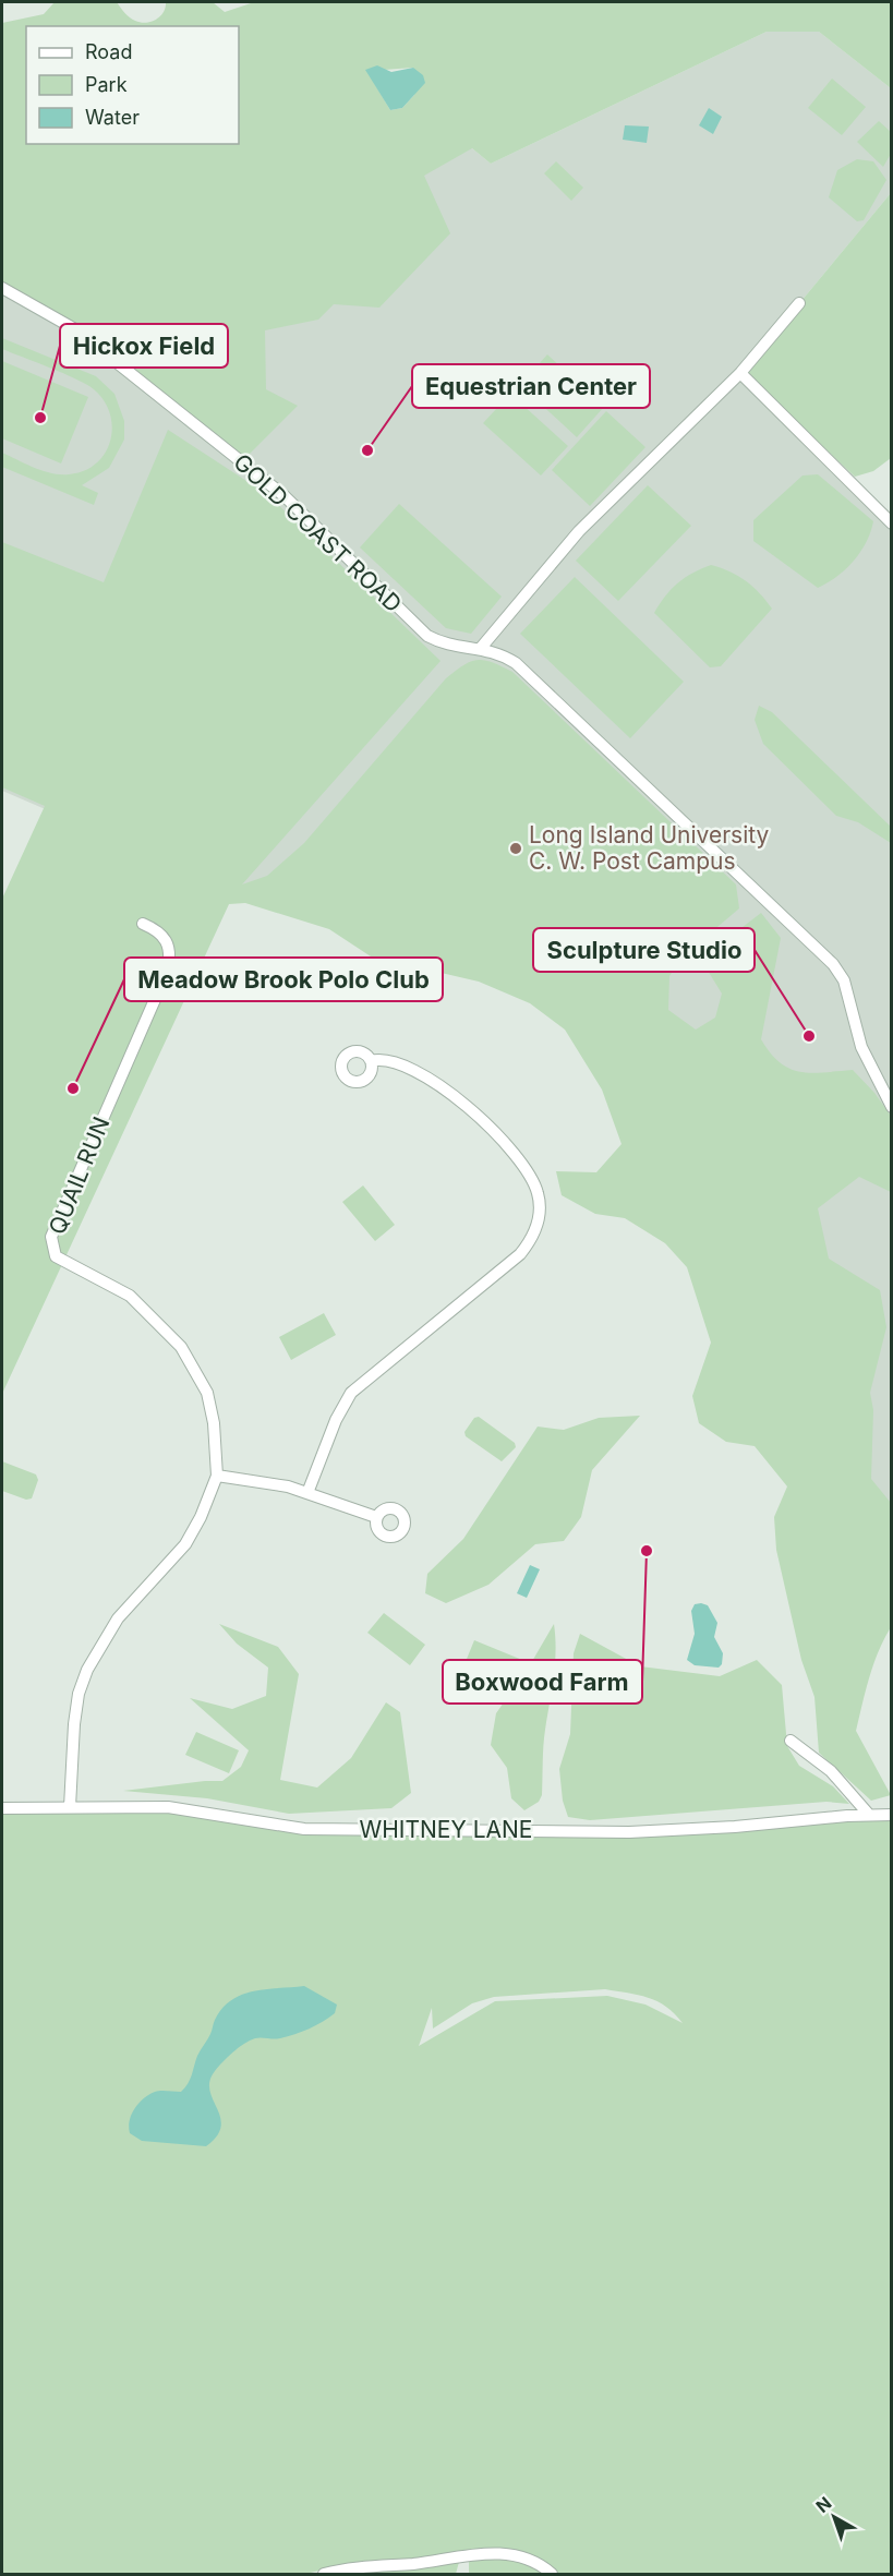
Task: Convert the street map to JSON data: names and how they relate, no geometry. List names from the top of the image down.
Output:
{
  "streets": {
    "street": ["GOLD COAST ROAD", "QUAIL RUN", "WHITNEY LANE"]
  },
  "crossings": [
    ["QUAIL RUN", "WHITNEY LANE"]
  ],
  "places": [
    "Hickox Field",
    "Equestrian Center",
    "Long Island University C. W. Post Campus",
    "Sculpture Studio",
    "Meadow Brook Polo Club",
    "Boxwood Farm"
  ],
  "legend": ["Road", "Park", "Water"],
  "north": "top left"
}
